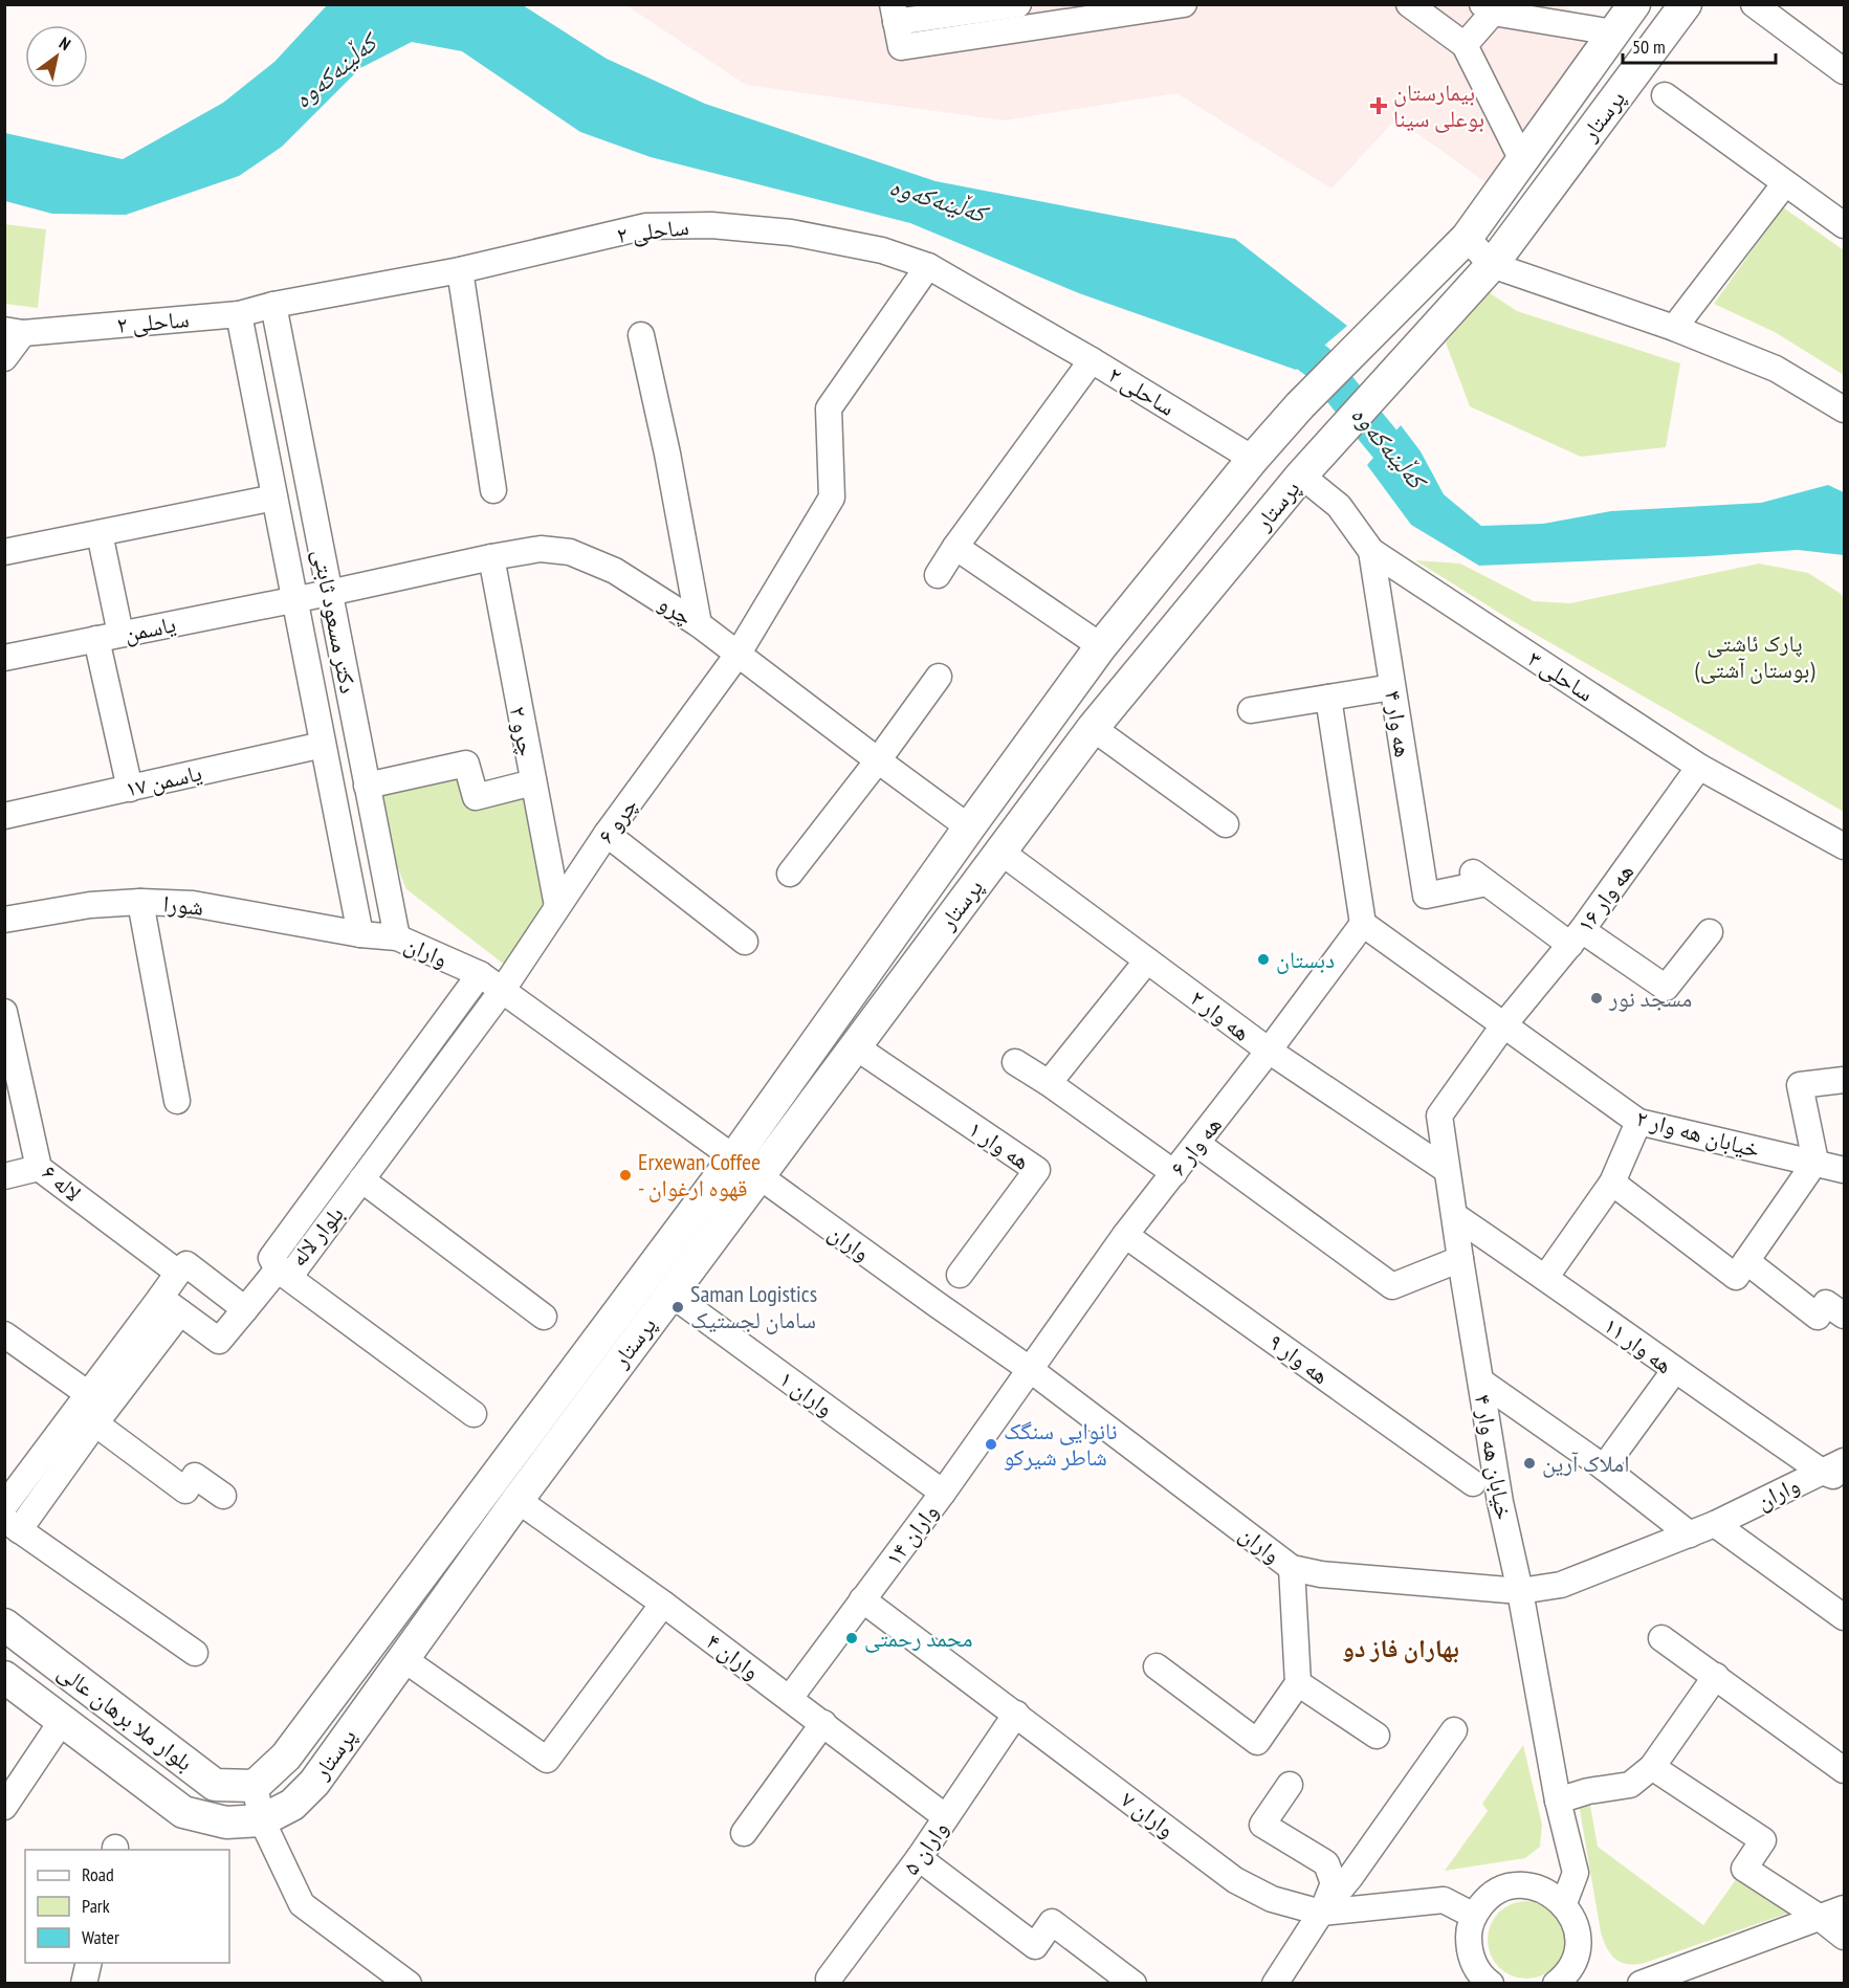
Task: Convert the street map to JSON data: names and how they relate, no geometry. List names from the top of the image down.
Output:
{
  "streets": {
    "main road": ["پرستار", "بلوار ملا برهان عالی"],
    "street": [
      "ساحلی ۲",
      "چرو",
      "دکتر مسعود ثابتی",
      "یاسمن",
      "ساحلی ۳",
      "هه وار ۴",
      "چرو ۲",
      "یاسمن ۱۷",
      "چرو ۶",
      "هه وار ۱۶",
      "شورا",
      "واران",
      "هه وار ۲",
      "خیابان هه وار ۲",
      "هه وار ۱",
      "هه وار ۶",
      "لاله ۶",
      "بلوار لاله",
      "هه وار ۱۱",
      "هه وار ۹",
      "واران ۱",
      "خیابان هه وار ۴",
      "واران ۱۴",
      "واران ۴",
      "واران ۷",
      "واران ۵"
    ]
  },
  "crossings": [
    ["پرستار", "ساحلی ۲"],
    ["پرستار", "چرو"],
    ["پرستار", "ساحلی ۳"],
    ["پرستار", "واران"],
    ["پرستار", "هه وار ۲"],
    ["پرستار", "هه وار ۱"],
    ["پرستار", "واران ۱"],
    ["پرستار", "واران ۴"],
    ["پرستار", "بلوار ملا برهان عالی"],
    ["ساحلی ۲", "دکتر مسعود ثابتی"],
    ["ساحلی ۲", "چرو ۶"],
    ["چرو", "دکتر مسعود ثابتی"],
    ["چرو", "یاسمن"],
    ["چرو", "چرو ۲"],
    ["چرو", "چرو ۶"],
    ["دکتر مسعود ثابتی", "یاسمن"],
    ["دکتر مسعود ثابتی", "یاسمن ۱۷"],
    ["دکتر مسعود ثابتی", "شورا"],
    ["دکتر مسعود ثابتی", "واران"],
    ["ساحلی ۳", "هه وار ۴"],
    ["ساحلی ۳", "هه وار ۱۶"],
    ["هه وار ۴", "هه وار ۱۶"],
    ["چرو ۲", "چرو ۶"],
    ["چرو ۶", "واران"],
    ["چرو ۶", "بلوار لاله"],
    ["هه وار ۱۶", "خیابان هه وار ۲"],
    ["هه وار ۱۶", "خیابان هه وار ۴"],
    ["شورا", "واران"],
    ["واران", "هه وار ۶"],
    ["واران", "بلوار لاله"],
    ["واران", "هه وار ۱۱"],
    ["واران", "خیابان هه وار ۴"],
    ["واران", "واران ۱۴"],
    ["هه وار ۲", "هه وار ۶"],
    ["هه وار ۲", "خیابان هه وار ۴"],
    ["خیابان هه وار ۲", "هه وار ۶"],
    ["خیابان هه وار ۲", "خیابان هه وار ۴"],
    ["هه وار ۶", "هه وار ۹"],
    ["هه وار ۶", "واران ۱۴"],
    ["هه وار ۱۱", "خیابان هه وار ۴"],
    ["واران ۱", "واران ۱۴"],
    ["واران ۱۴", "واران ۴"],
    ["واران ۱۴", "واران ۷"],
    ["واران ۴", "واران ۵"],
    ["واران ۷", "واران ۵"]
  ],
  "districts": ["بهاران فاز دو"],
  "water": ["کەڵینەکەوە"],
  "parks": ["پارک ئاشتی (بوستان آشتی)"],
  "places": {
    "health": ["بیمارستان بوعلی سینا"],
    "other": [
      "دبستان",
      "مسجد نور",
      "Erxewan Coffee - قهوه ارغوان",
      "Saman Logistics سامان لجستیک",
      "نانوایی سنگک شاطر شیرکو",
      "املاک آرین",
      "محمد رحمتی"
    ]
  },
  "legend": ["Road", "Park", "Water"],
  "scale_bar": "50 m",
  "north": "top right"
}
